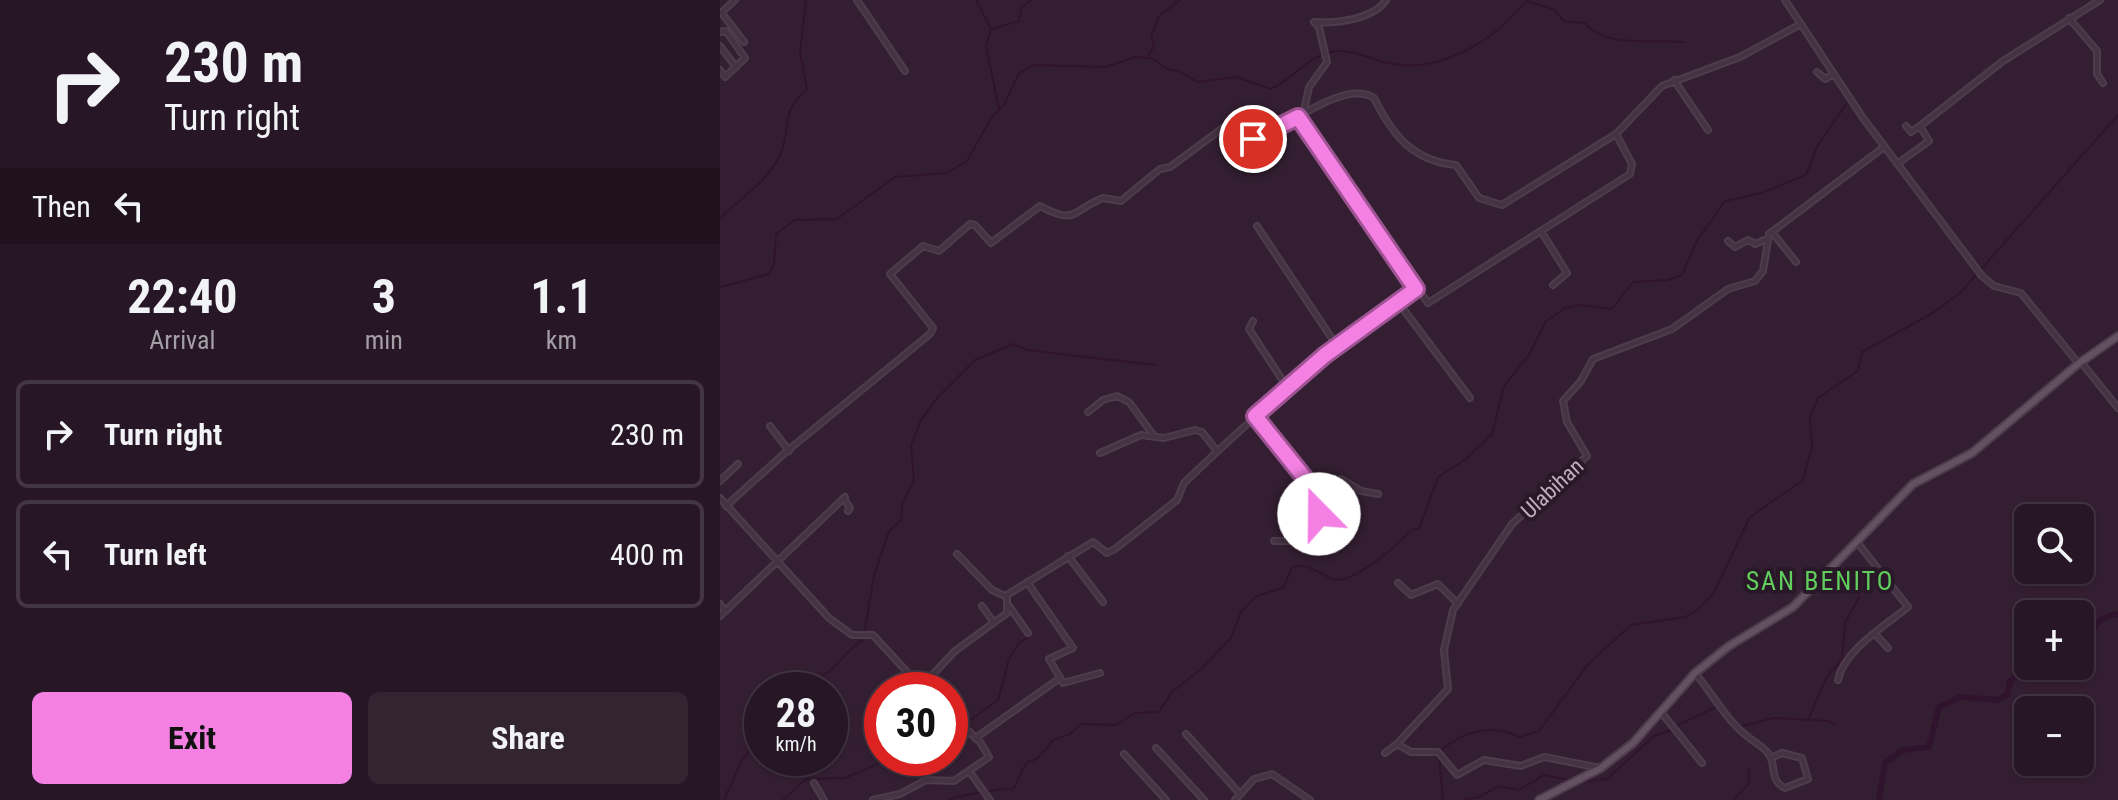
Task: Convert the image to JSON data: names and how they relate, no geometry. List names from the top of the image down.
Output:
{
  "streets": {
    "street": ["Ulabihan"]
  },
  "districts": ["SAN BENITO"],
  "page": {
    "turn": ["230 m", "Turn right"],
    "then": "Then",
    "eta": [
      "22:40",
      "Arrival",
      "3",
      "min",
      "1.1",
      "km"
    ],
    "list": [
      {
        "name": "Turn right",
        "value": "230 m"
      },
      {
        "name": "Turn left",
        "value": "400 m"
      }
    ],
    "map_buttons": ["+", "−"],
    "speed": "28 km/h",
    "limit": "30",
    "buttons": ["Exit", "Share"]
  }
}
